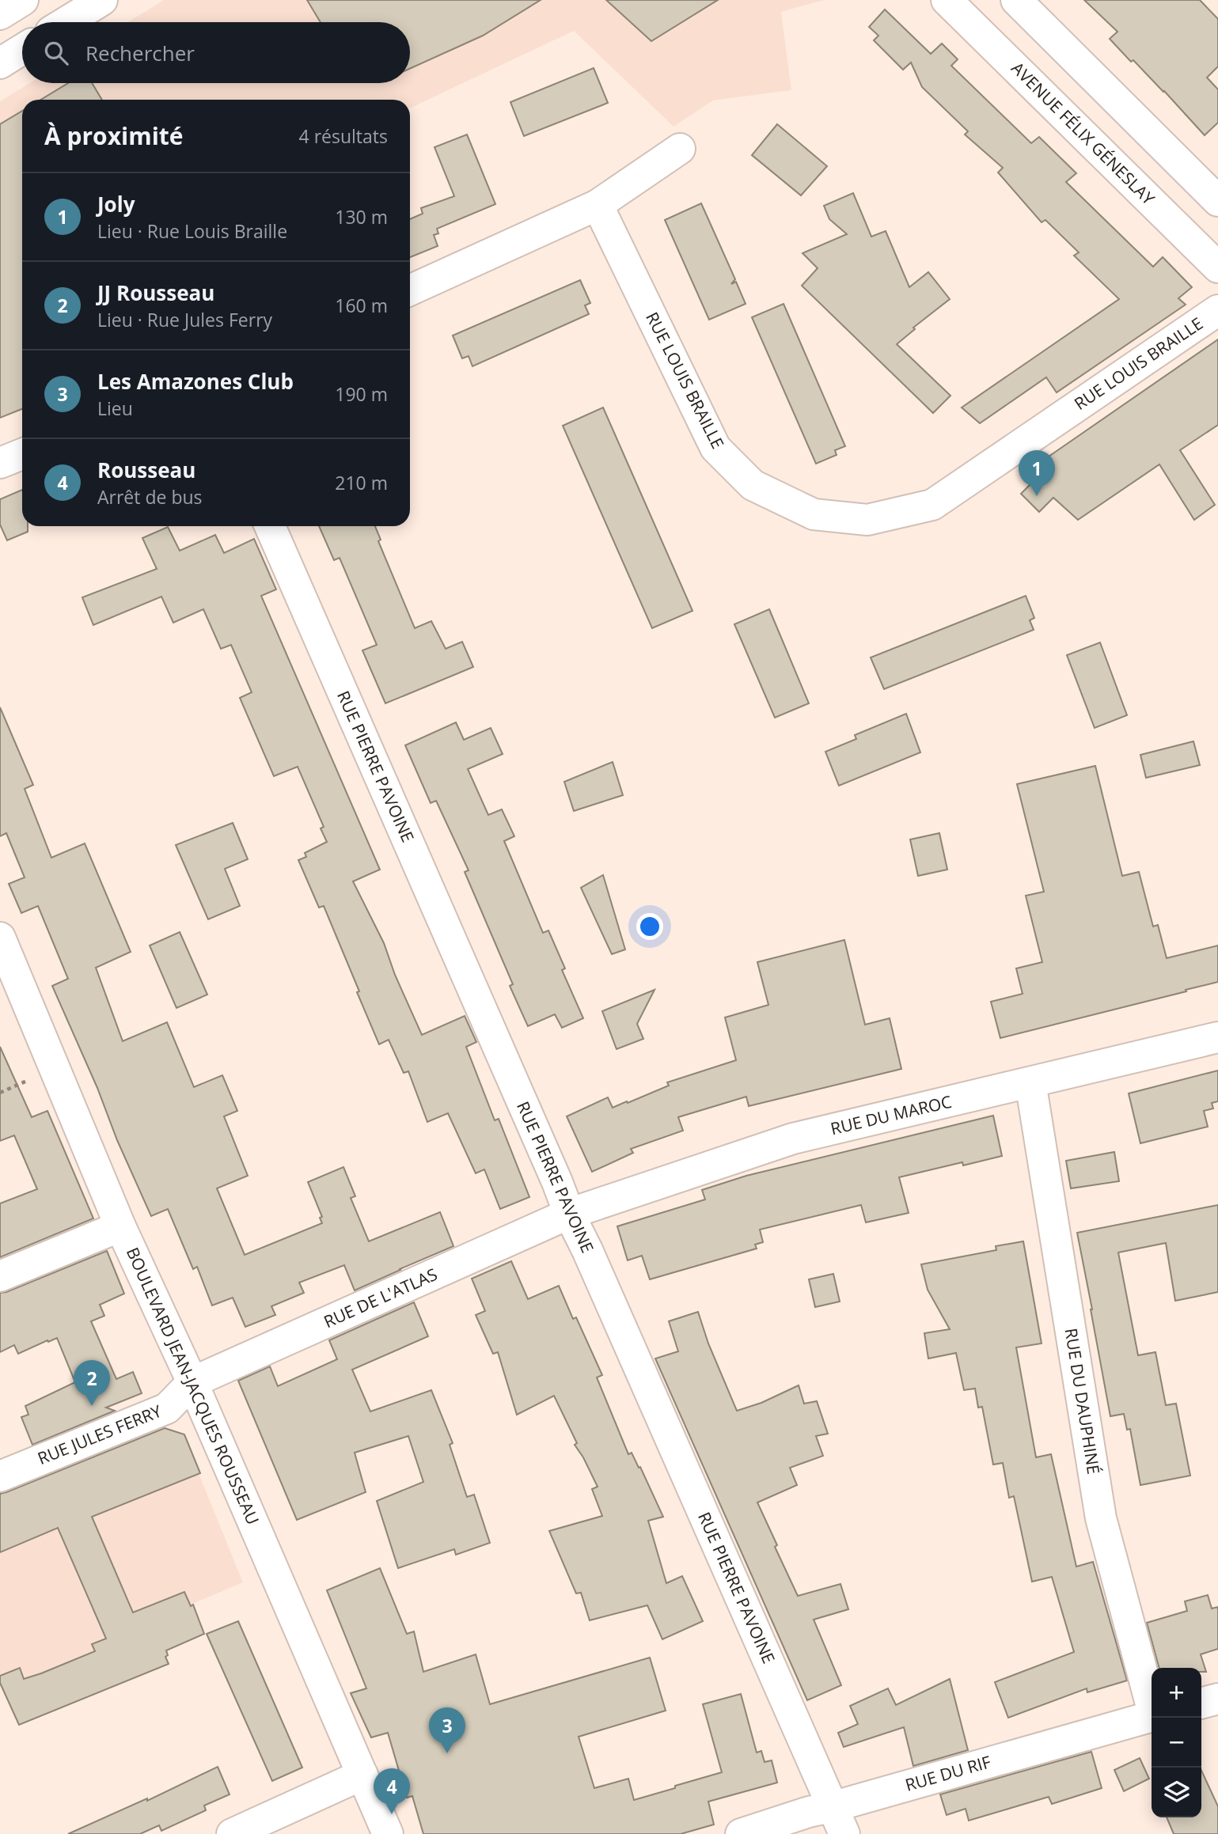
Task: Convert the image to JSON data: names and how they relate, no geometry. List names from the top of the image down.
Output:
{
  "streets": {
    "street": [
      "AVENUE FÉLIX GÉNESLAY",
      "RUE LOUIS BRAILLE",
      "RUE PIERRE PAVOINE",
      "RUE DU MAROC",
      "RUE DE L'ATLAS",
      "BOULEVARD JEAN-JACQUES ROUSSEAU",
      "RUE DU DAUPHINÉ",
      "RUE JULES FERRY",
      "RUE DU RIF"
    ]
  },
  "crossings": [
    ["RUE PIERRE PAVOINE", "RUE DU MAROC"],
    ["RUE PIERRE PAVOINE", "RUE DE L'ATLAS"],
    ["RUE PIERRE PAVOINE", "RUE DU RIF"],
    ["RUE DU MAROC", "RUE DE L'ATLAS"],
    ["RUE DU MAROC", "RUE DU DAUPHINÉ"],
    ["RUE DE L'ATLAS", "BOULEVARD JEAN-JACQUES ROUSSEAU"],
    ["RUE DE L'ATLAS", "RUE JULES FERRY"],
    ["BOULEVARD JEAN-JACQUES ROUSSEAU", "RUE JULES FERRY"]
  ],
  "page": {
    "search": "Rechercher",
    "heading": ["À proximité", "4 résultats"],
    "list": [
      {
        "mark": "1",
        "name": "Joly",
        "note": "Lieu · Rue Louis Braille",
        "value": "130 m"
      },
      {
        "mark": "2",
        "name": "JJ Rousseau",
        "note": "Lieu · Rue Jules Ferry",
        "value": "160 m"
      },
      {
        "mark": "3",
        "name": "Les Amazones Club",
        "note": "Lieu",
        "value": "190 m"
      },
      {
        "mark": "4",
        "name": "Rousseau",
        "note": "Arrêt de bus",
        "value": "210 m"
      }
    ],
    "pins": [
      "1",
      "2",
      "3",
      "4"
    ],
    "map_buttons": ["+", "−"]
  }
}
